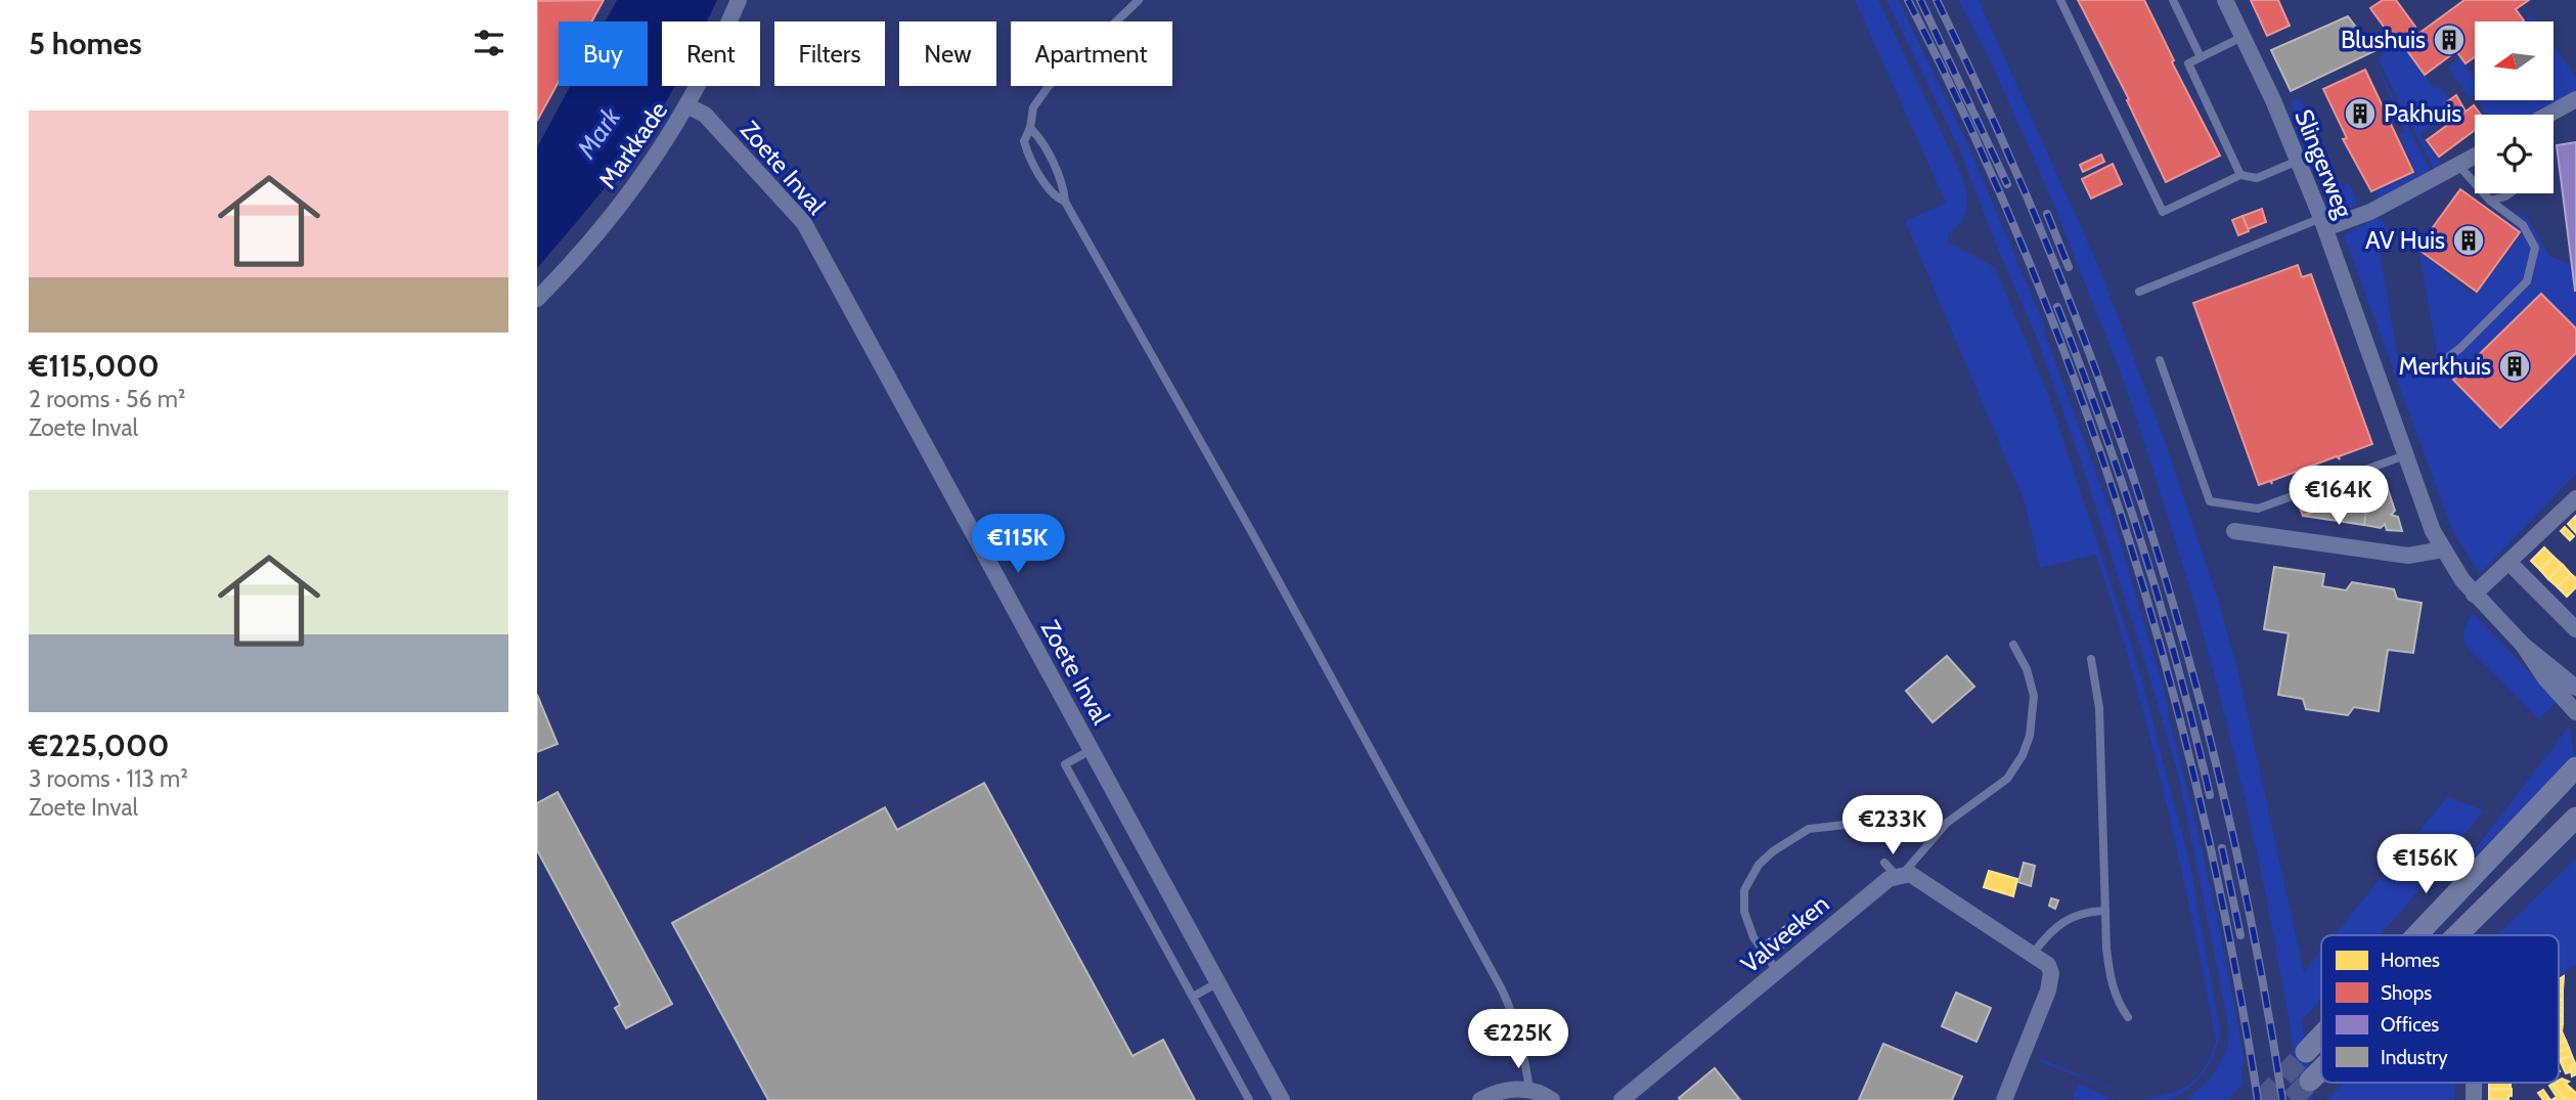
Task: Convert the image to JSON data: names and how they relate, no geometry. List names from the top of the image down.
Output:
{
  "streets": {
    "street": [
      "Markkade",
      "Slingerweg",
      "Zoete Inval",
      "Valveeken"
    ]
  },
  "crossings": [
    ["Markkade", "Zoete Inval"]
  ],
  "water": ["Mark"],
  "places": {
    "building": [
      "Blushuis",
      "Pakhuis",
      "AV Huis",
      "Merkhuis"
    ]
  },
  "legend": [
    "Homes",
    "Shops",
    "Offices",
    "Industry"
  ],
  "north": "left",
  "page": {
    "heading": "5 homes",
    "chip": [
      "Buy",
      "Rent",
      "Filters",
      "New",
      "Apartment"
    ],
    "list": [
      {
        "name": "€115,000",
        "note": "2 rooms · 56 m² · Zoete Inval"
      },
      {
        "name": "€225,000",
        "note": "3 rooms · 113 m² · Zoete Inval"
      }
    ],
    "price": [
      "€164K",
      "€115K",
      "€233K",
      "€156K",
      "€225K"
    ]
  }
}
